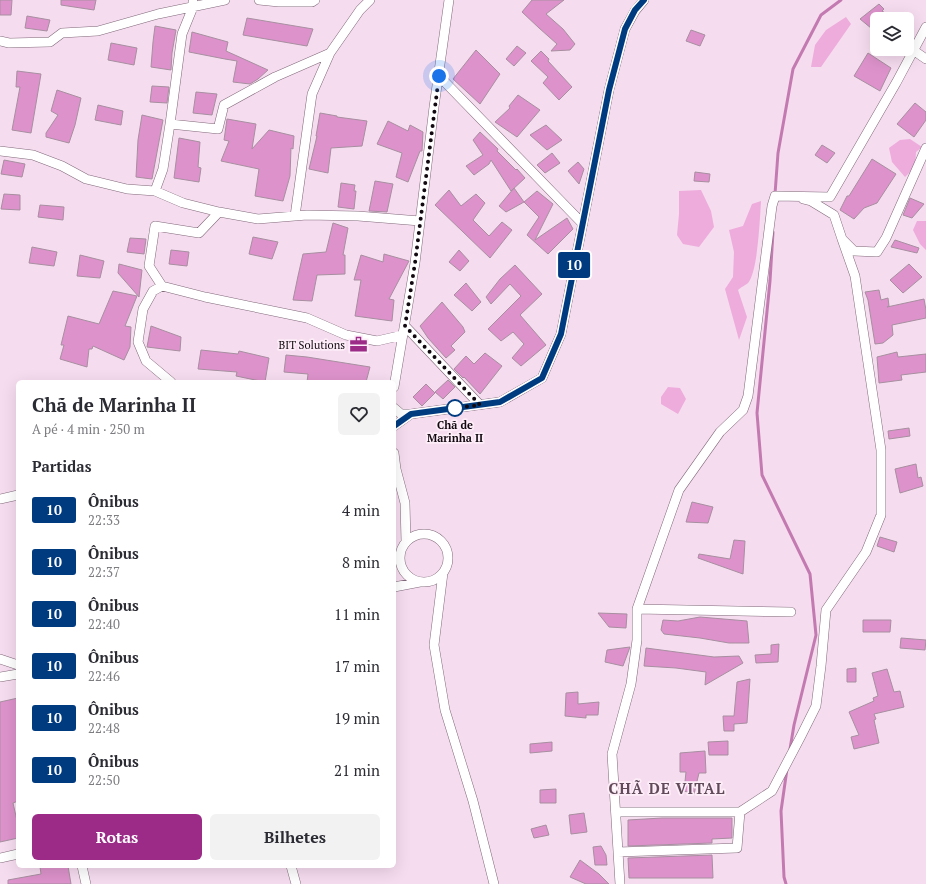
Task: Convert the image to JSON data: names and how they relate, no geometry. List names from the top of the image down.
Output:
{
  "districts": ["CHÃ DE VITAL"],
  "places": {
    "office": ["BIT Solutions"],
    "other": ["Chã de Marinha II"]
  },
  "lines": ["bus line 10"],
  "page": {
    "on_map": "10",
    "heading": [
      ["Chã de Marinha II", "A pé · 4 min · 250 m"],
      "Partidas"
    ],
    "list": [
      {
        "mark": "10",
        "name": "Ônibus",
        "note": "22:33",
        "value": "4 min"
      },
      {
        "mark": "10",
        "name": "Ônibus",
        "note": "22:37",
        "value": "8 min"
      },
      {
        "mark": "10",
        "name": "Ônibus",
        "note": "22:40",
        "value": "11 min"
      },
      {
        "mark": "10",
        "name": "Ônibus",
        "note": "22:46",
        "value": "17 min"
      },
      {
        "mark": "10",
        "name": "Ônibus",
        "note": "22:48",
        "value": "19 min"
      },
      {
        "mark": "10",
        "name": "Ônibus",
        "note": "22:50",
        "value": "21 min"
      }
    ],
    "buttons": ["Rotas", "Bilhetes"]
  }
}
